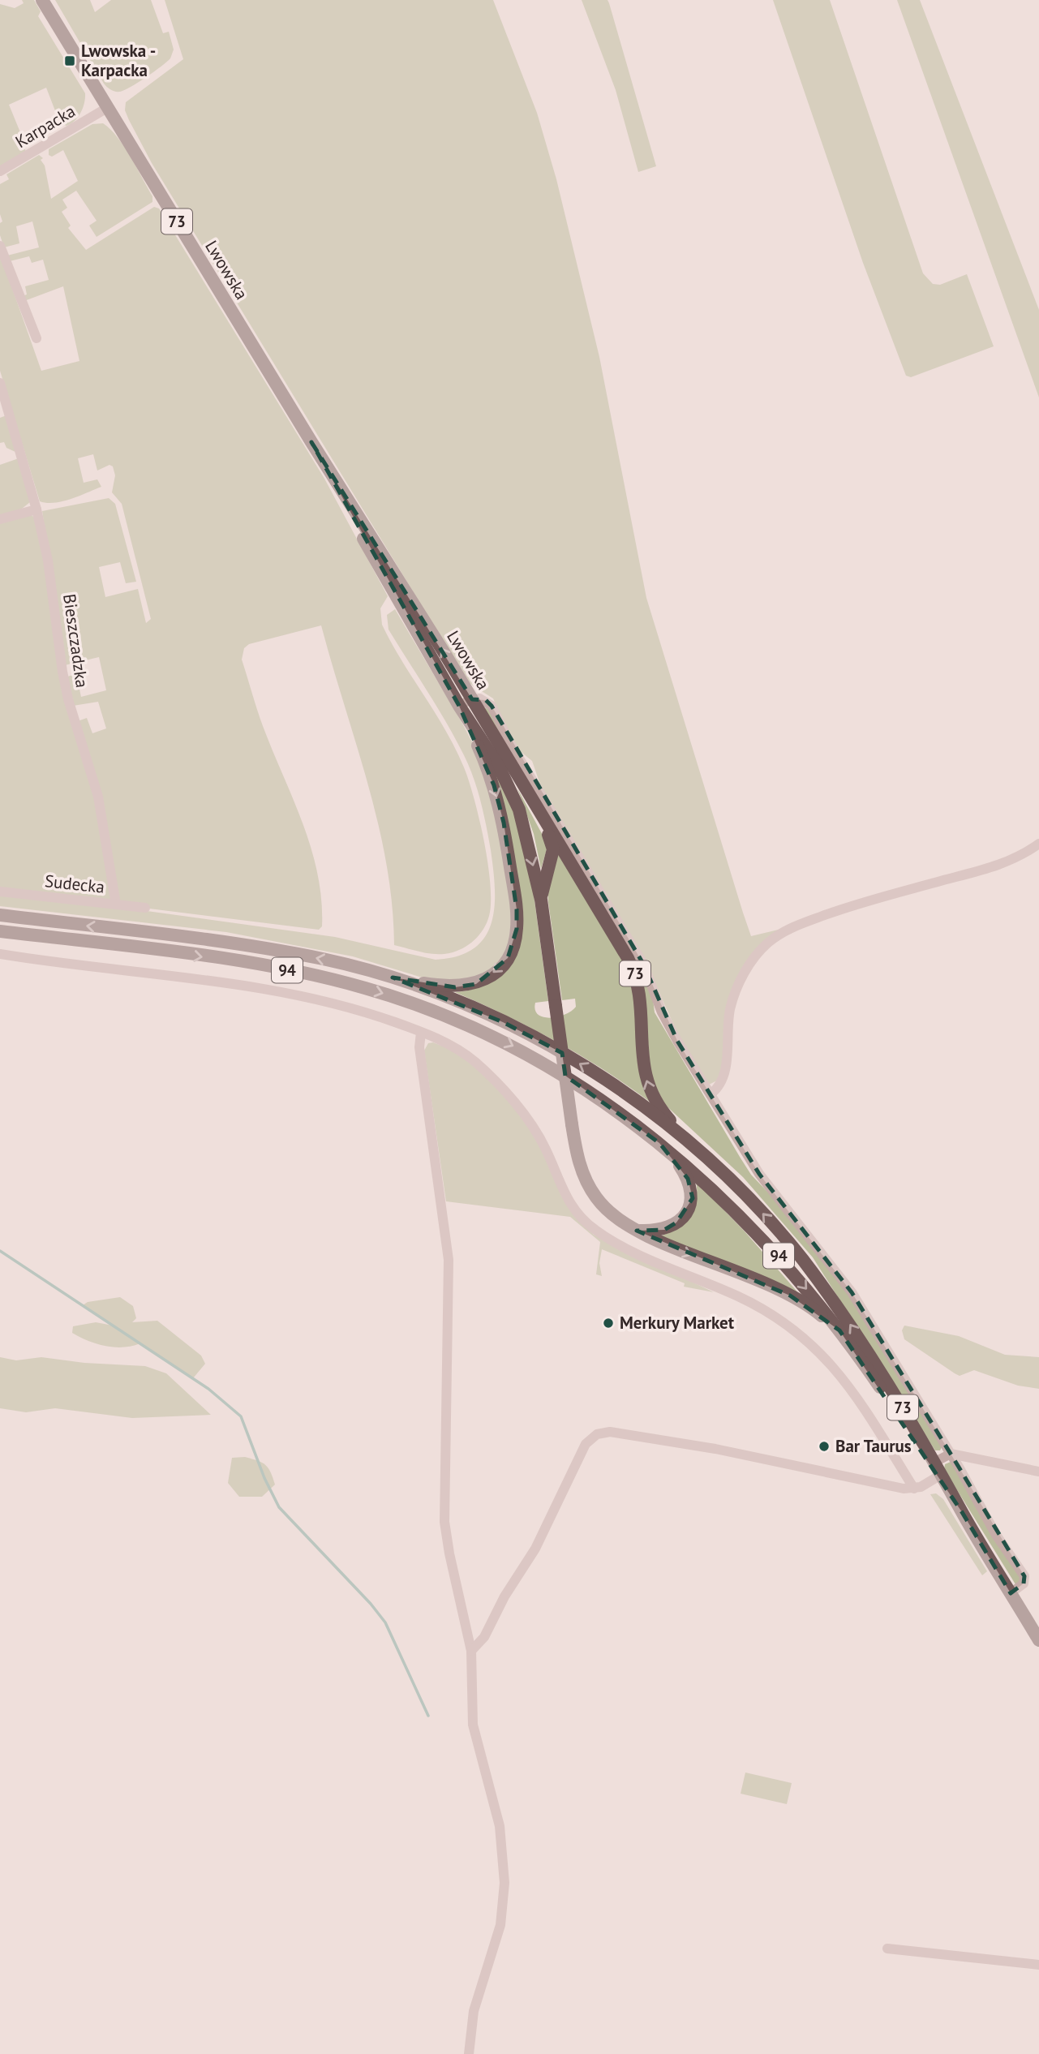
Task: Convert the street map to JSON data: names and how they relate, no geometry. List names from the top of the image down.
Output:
{
  "streets": {
    "main road": ["73", "Lwowska", "94"],
    "street": ["Karpacka", "Bieszczadzka", "Sudecka"]
  },
  "crossings": [
    ["Karpacka", "Lwowska"],
    ["73", "Lwowska"],
    ["73", "94"],
    ["Bieszczadzka", "Sudecka"]
  ],
  "places": {
    "transit": ["Lwowska - Karpacka"],
    "other": ["Merkury Market", "Bar Taurus"]
  }
}
